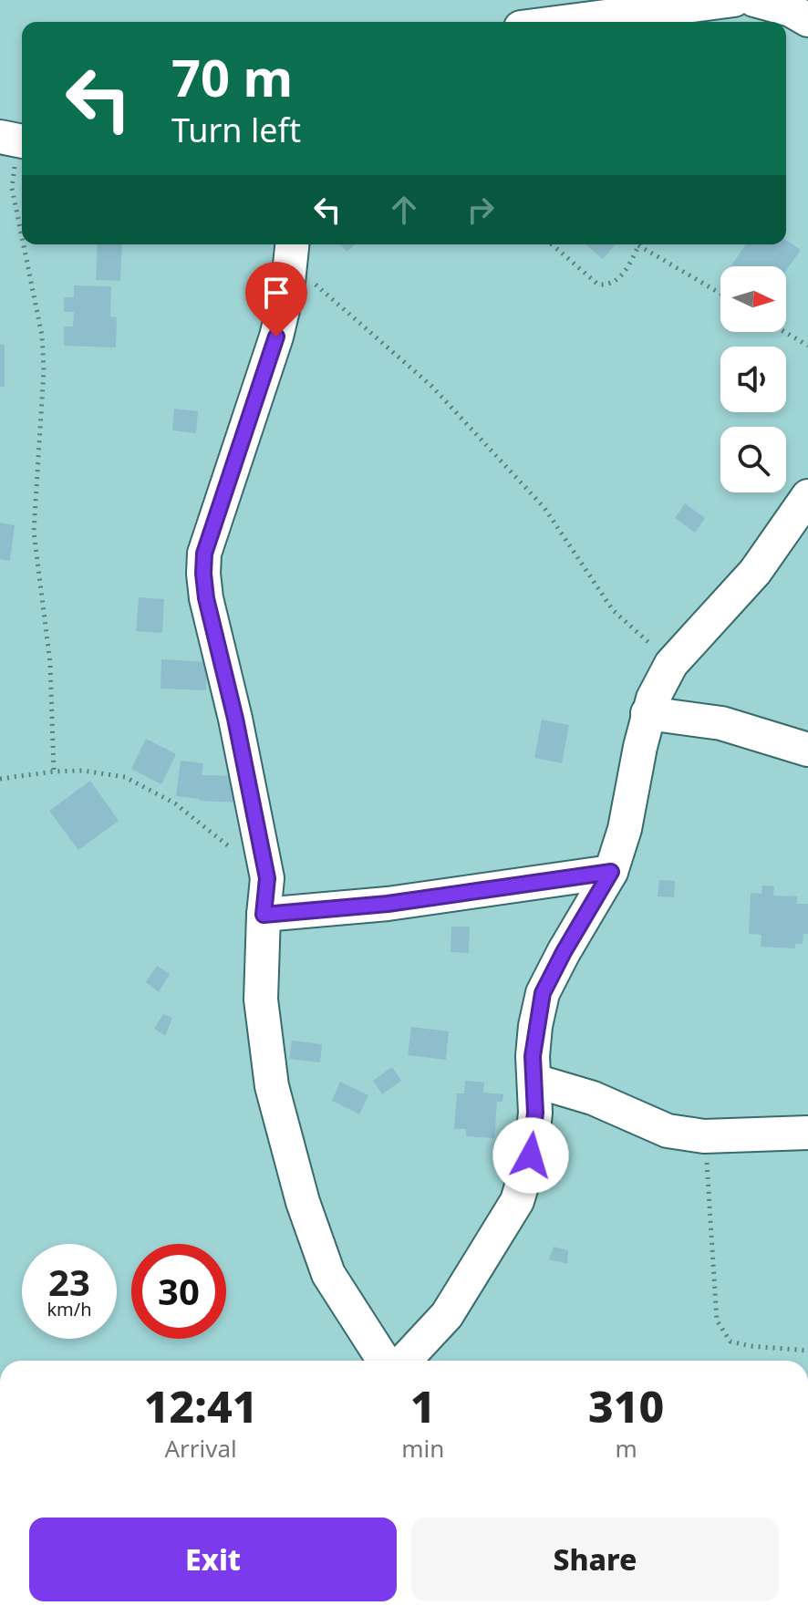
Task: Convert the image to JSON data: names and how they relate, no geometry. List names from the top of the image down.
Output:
{
  "north": "right",
  "page": {
    "turn": ["70 m", "Turn left"],
    "speed": "23 km/h",
    "limit": "30",
    "eta": [
      "12:41",
      "Arrival",
      "1",
      "min",
      "310",
      "m"
    ],
    "buttons": ["Exit", "Share"]
  }
}
